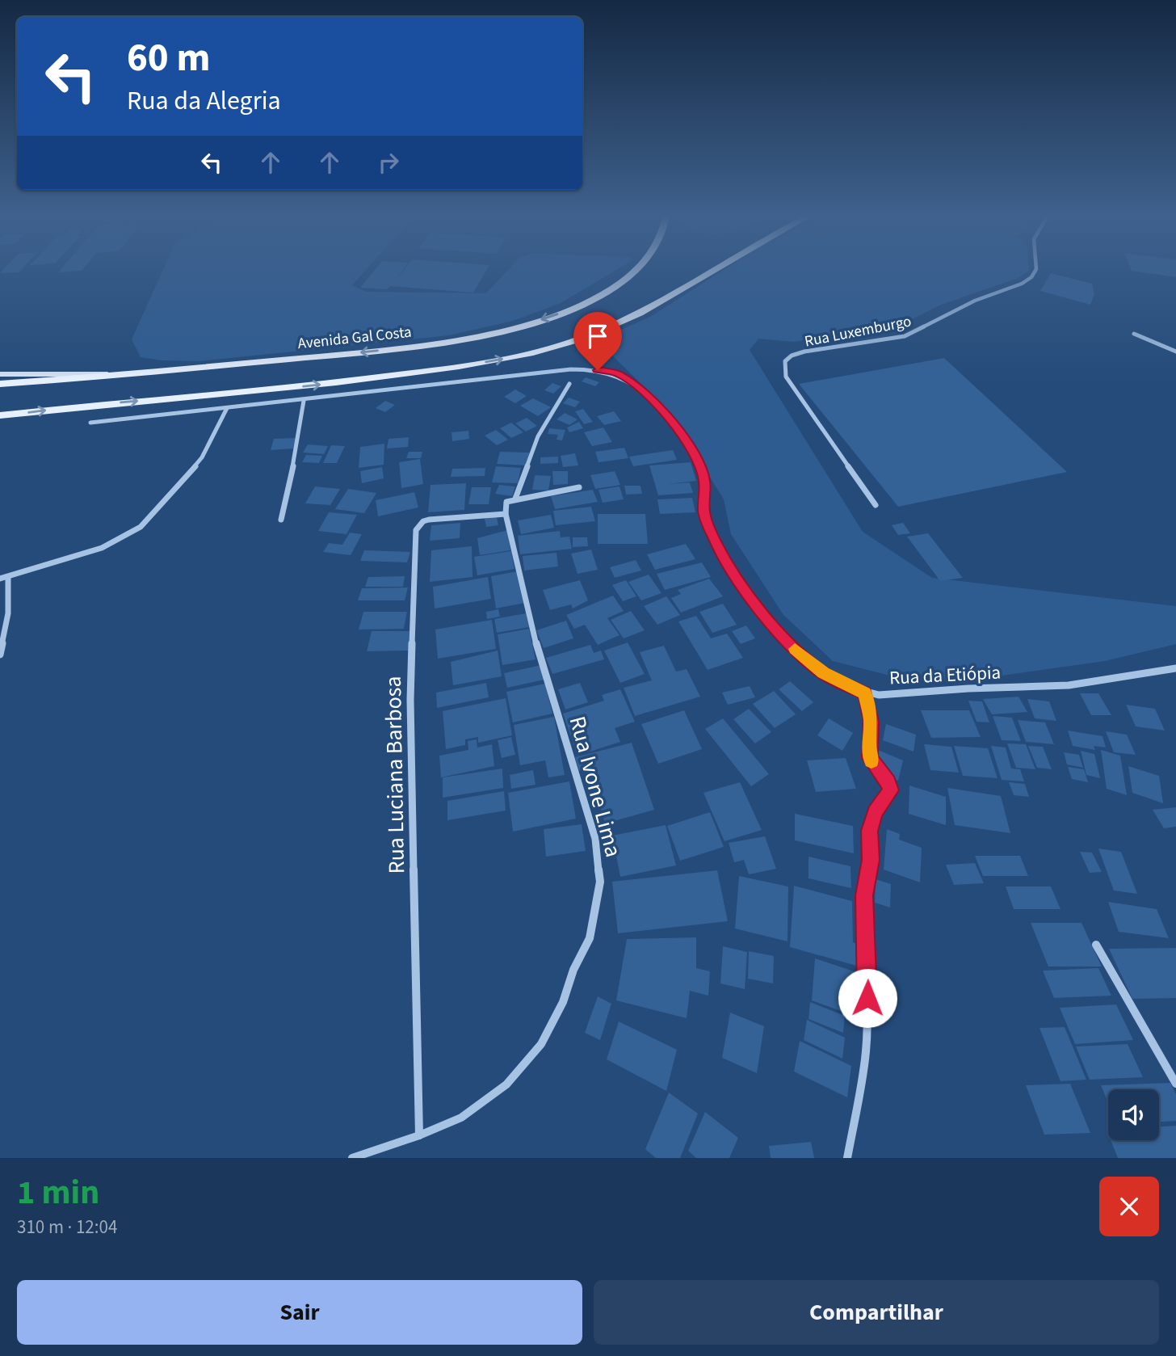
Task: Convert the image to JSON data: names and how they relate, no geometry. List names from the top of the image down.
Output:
{
  "streets": {
    "main road": ["Avenida Gal Costa"],
    "street": [
      "Rua Luxemburgo",
      "Rua da Etiópia",
      "Rua Luciana Barbosa",
      "Rua Ivone Lima"
    ]
  },
  "crossings": [
    ["Rua Luciana Barbosa", "Rua Ivone Lima"]
  ],
  "page": {
    "turn": ["60 m", "Rua da Alegria"],
    "heading": ["1 min", "310 m · 12:04"],
    "buttons": ["Sair", "Compartilhar"]
  }
}
